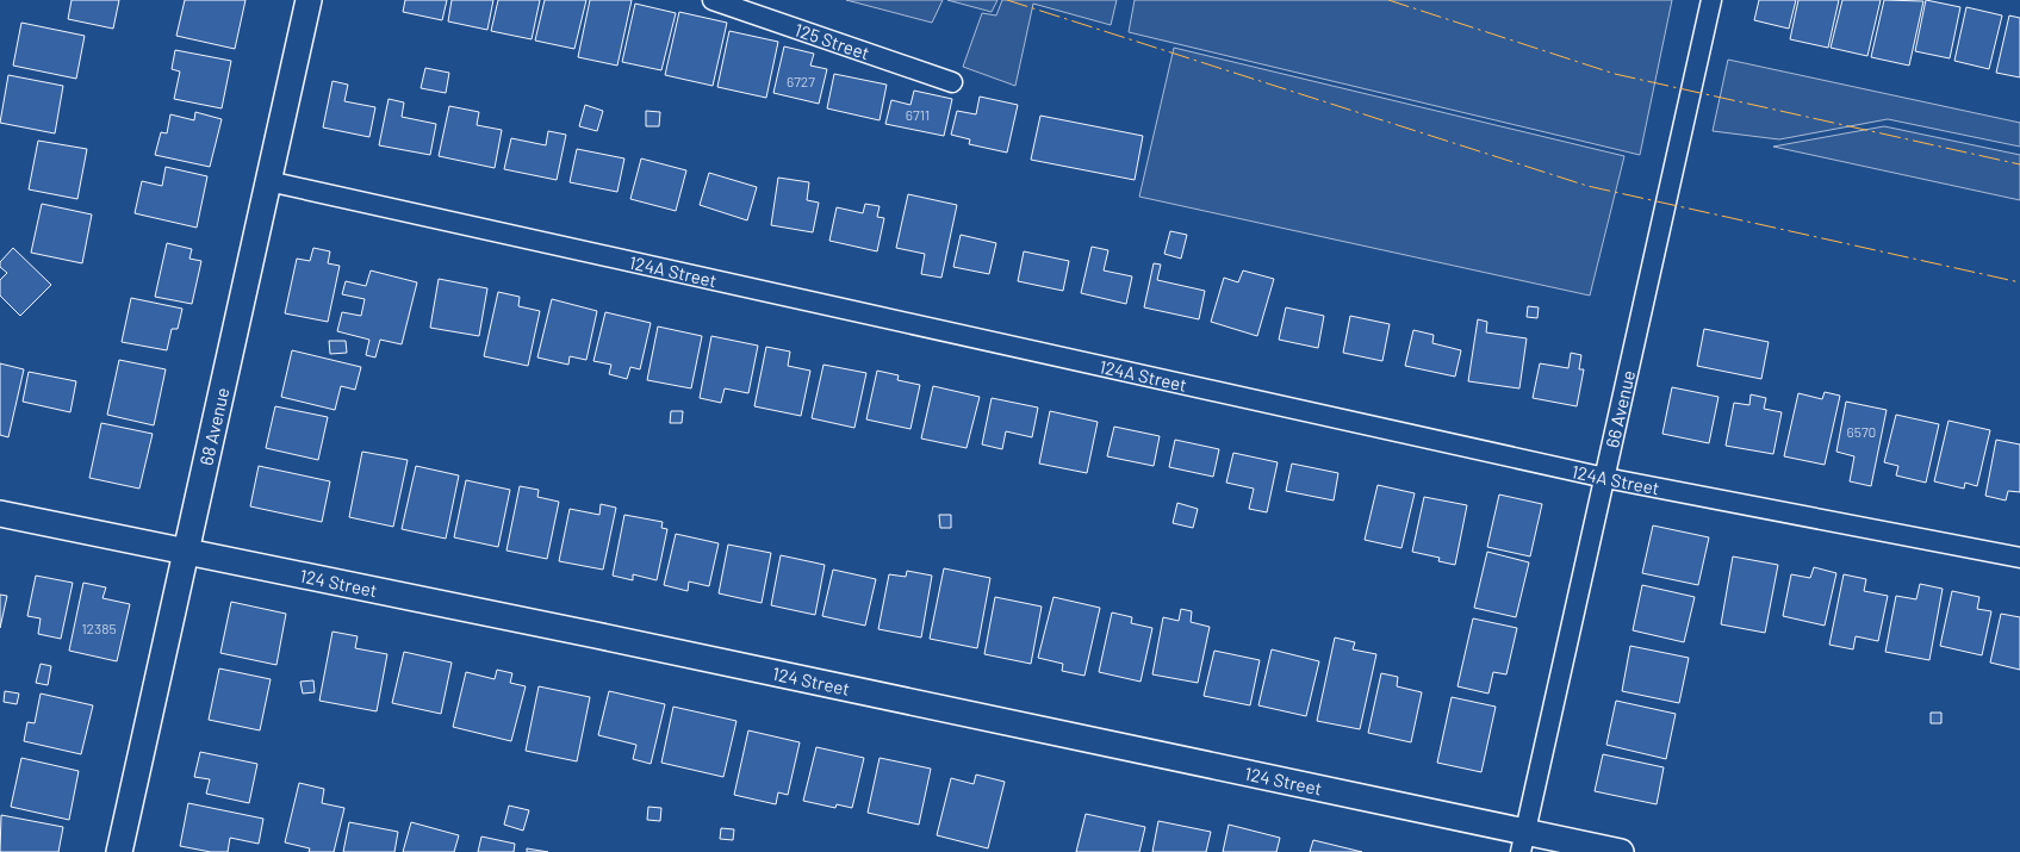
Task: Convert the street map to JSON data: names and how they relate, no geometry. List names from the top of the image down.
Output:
{
  "streets": {
    "street": [
      "125 Street",
      "124A Street",
      "66 Avenue",
      "68 Avenue",
      "124 Street"
    ]
  },
  "crossings": [
    ["124A Street", "66 Avenue"],
    ["124A Street", "68 Avenue"],
    ["66 Avenue", "124 Street"],
    ["68 Avenue", "124 Street"]
  ],
  "house_numbers": [
    "6727",
    "6711",
    "6570",
    "12385"
  ]
}
